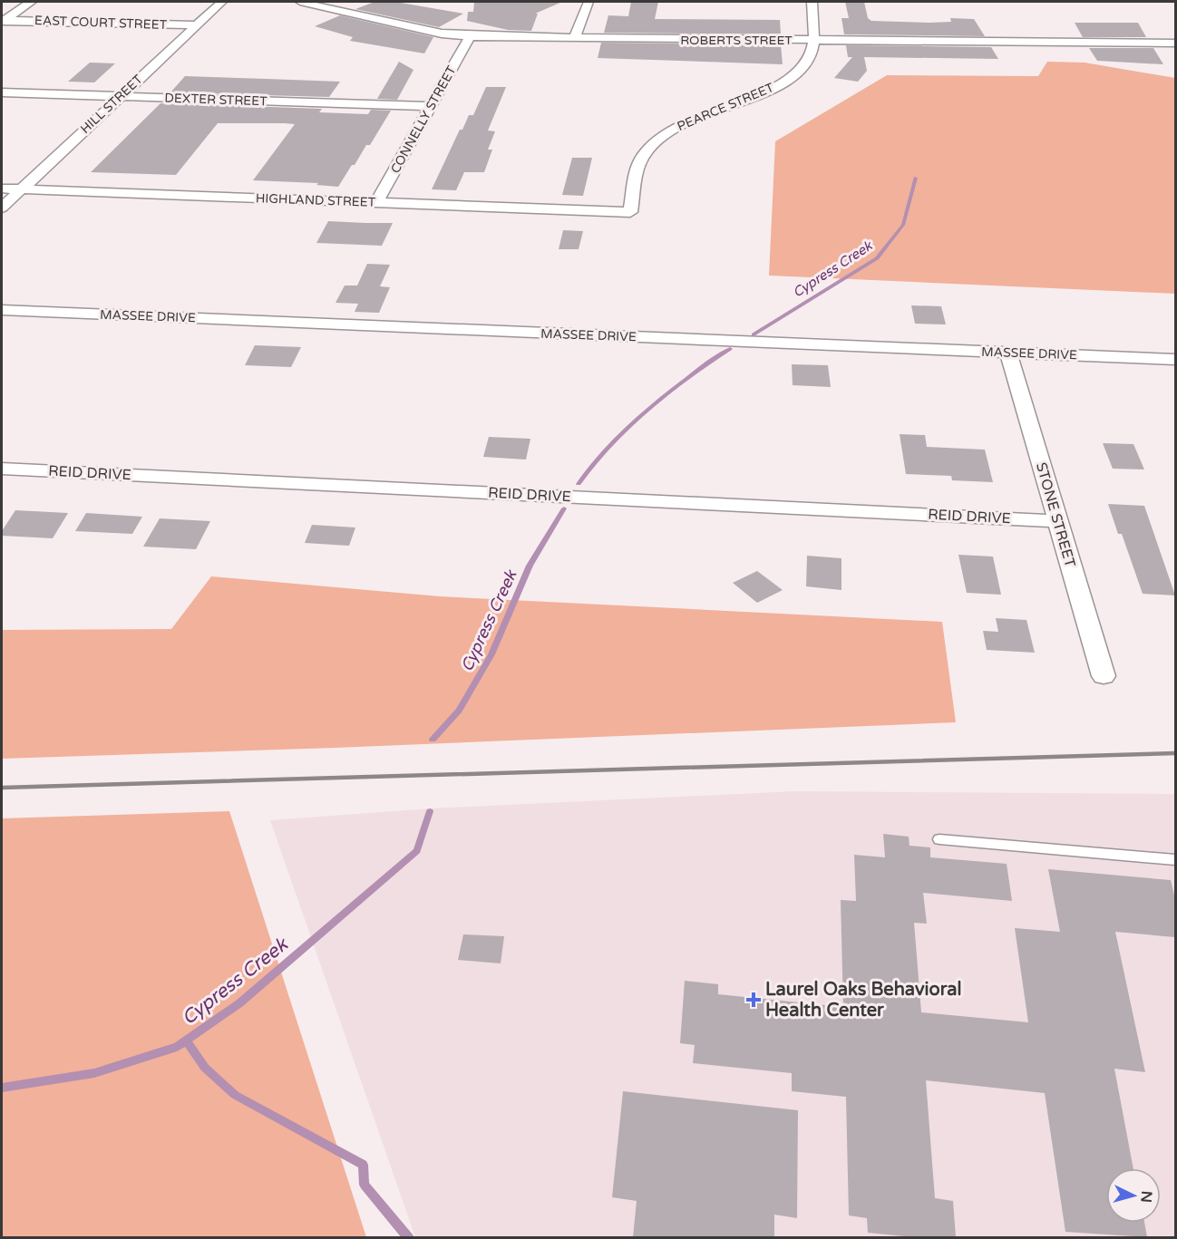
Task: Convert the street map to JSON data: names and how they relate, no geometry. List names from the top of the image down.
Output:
{
  "streets": {
    "street": [
      "EAST COURT STREET",
      "ROBERTS STREET",
      "DEXTER STREET",
      "HILL STREET",
      "PEARCE STREET",
      "CONNELLY STREET",
      "HIGHLAND STREET",
      "MASSEE DRIVE",
      "REID DRIVE",
      "STONE STREET"
    ]
  },
  "crossings": [
    ["EAST COURT STREET", "HILL STREET"],
    ["ROBERTS STREET", "PEARCE STREET"],
    ["ROBERTS STREET", "CONNELLY STREET"],
    ["DEXTER STREET", "HILL STREET"],
    ["DEXTER STREET", "CONNELLY STREET"],
    ["HILL STREET", "HIGHLAND STREET"],
    ["PEARCE STREET", "HIGHLAND STREET"],
    ["CONNELLY STREET", "HIGHLAND STREET"],
    ["MASSEE DRIVE", "STONE STREET"],
    ["REID DRIVE", "STONE STREET"]
  ],
  "water": ["Cypress Creek"],
  "places": {
    "health": ["Laurel Oaks Behavioral Health Center"]
  },
  "north": "right"
}
